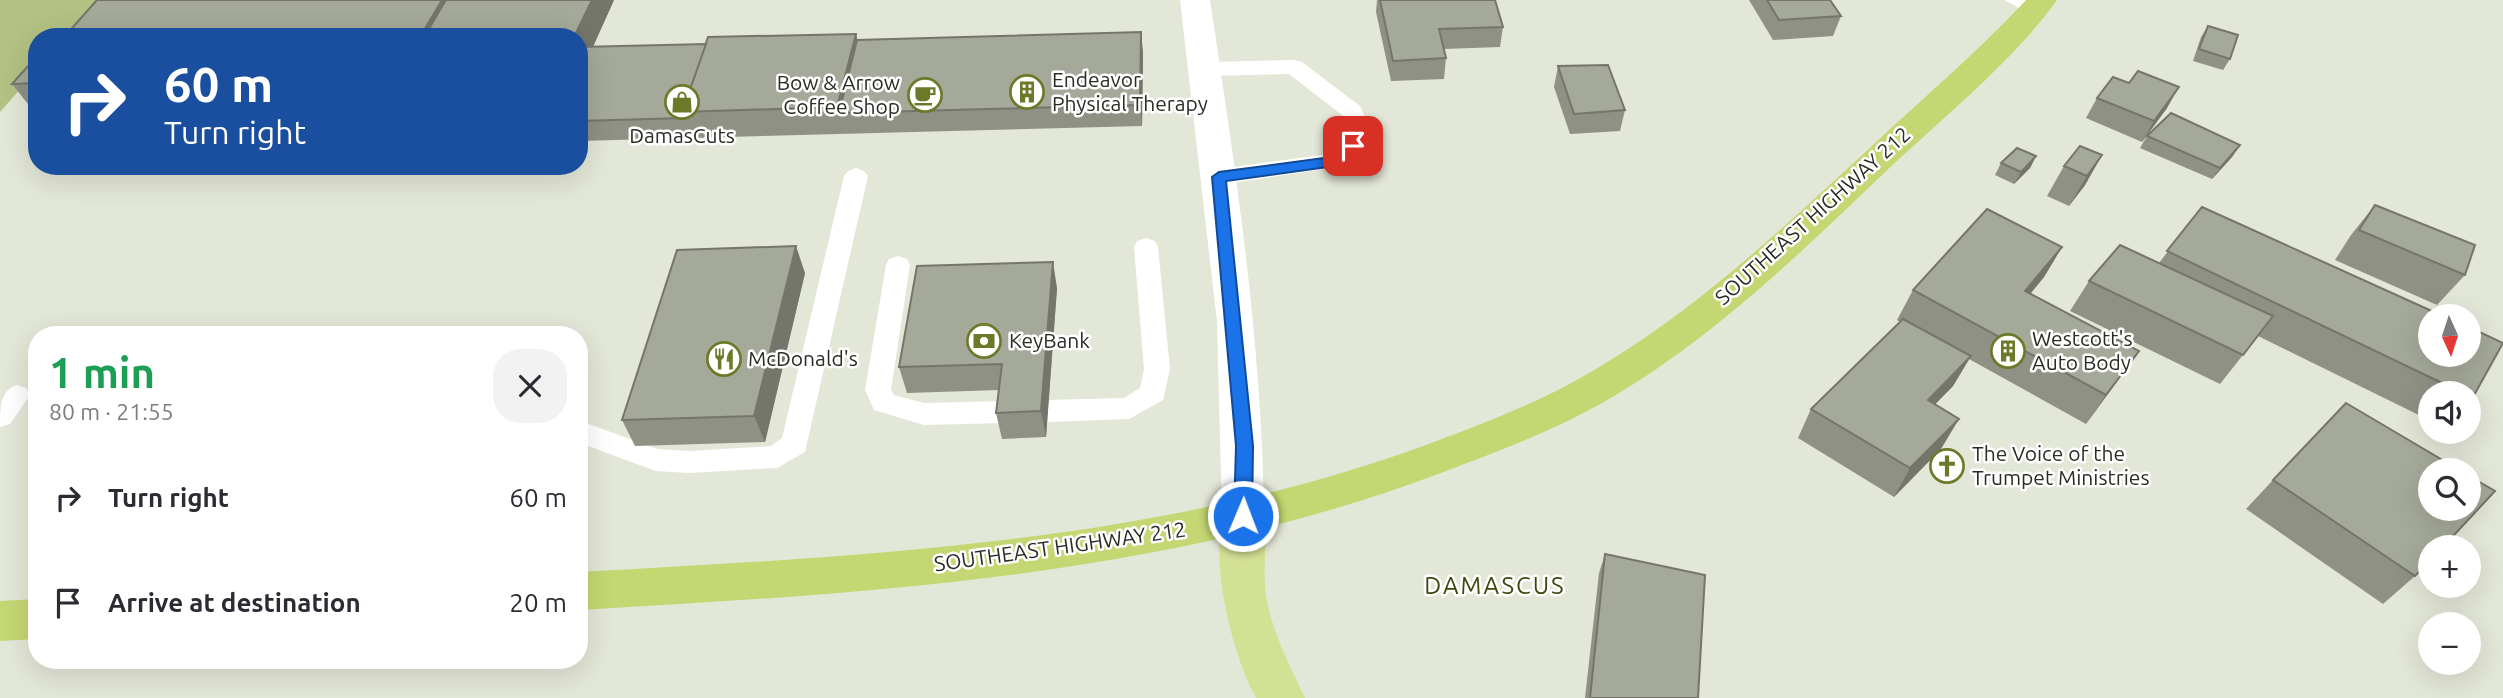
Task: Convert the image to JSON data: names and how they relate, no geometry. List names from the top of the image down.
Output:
{
  "streets": {
    "highway": ["SOUTHEAST HIGHWAY 212"]
  },
  "districts": ["DAMASCUS"],
  "places": {
    "building": ["Endeavor Physical Therapy", "Westcott's Auto Body"],
    "cafe": ["Bow & Arrow Coffee Shop"],
    "shop": ["DamasCuts"],
    "bank": ["KeyBank"],
    "restaurant": ["McDonald's"],
    "church": ["The Voice of the Trumpet Ministries"]
  },
  "north": "bottom",
  "page": {
    "turn": ["60 m", "Turn right"],
    "map_buttons": ["+", "−"],
    "heading": ["1 min", "80 m · 21:55"],
    "list": [
      {
        "name": "Turn right",
        "value": "60 m"
      },
      {
        "name": "Arrive at destination",
        "value": "20 m"
      }
    ]
  }
}
